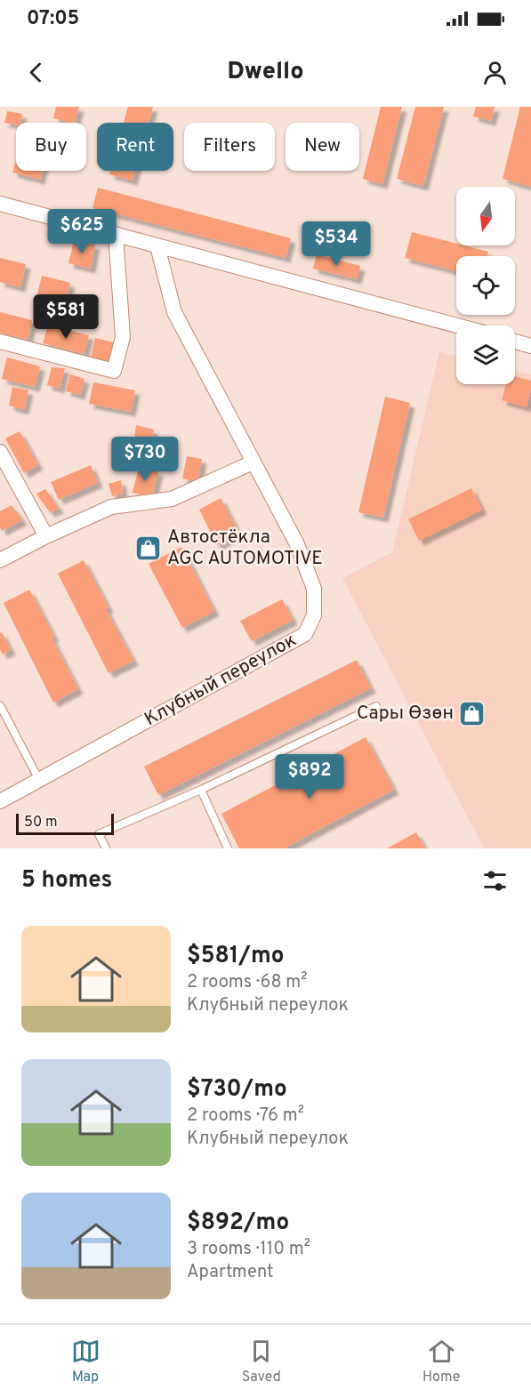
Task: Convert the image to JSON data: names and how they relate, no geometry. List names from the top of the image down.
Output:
{
  "streets": {
    "street": ["Клубный переулок"]
  },
  "places": {
    "shop": ["Автостёкла AGC AUTOMOTIVE", "Сары Өзөн"]
  },
  "scale_bar": "50 m",
  "north": "bottom",
  "page": {
    "status": "07:05",
    "header": "Dwello",
    "chip": [
      "Buy",
      "Rent",
      "Filters",
      "New"
    ],
    "price": [
      "$625",
      "$534",
      "$581",
      "$730",
      "$892"
    ],
    "scale": "50 m",
    "heading": "5 homes",
    "list": [
      {
        "name": "$581/mo",
        "note": "2 rooms · 68 m² · Клубный переулок"
      },
      {
        "name": "$730/mo",
        "note": "2 rooms · 76 m² · Клубный переулок"
      },
      {
        "name": "$892/mo",
        "note": "3 rooms · 110 m² · Apartment"
      }
    ],
    "tabs": ["Map", "Saved", "Home"]
  }
}
